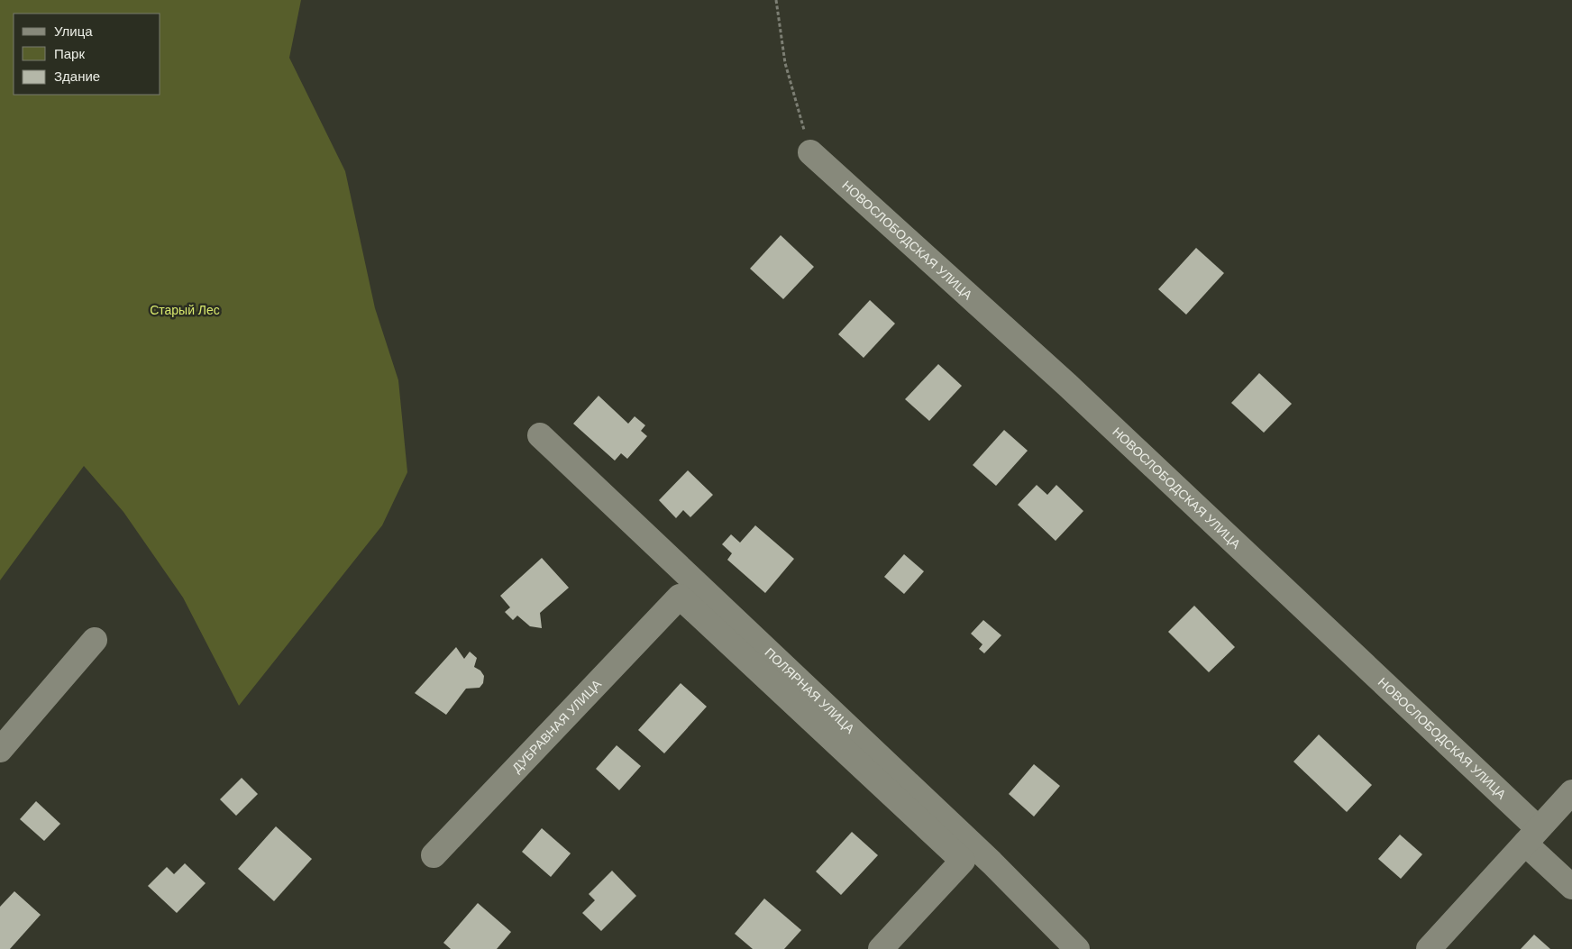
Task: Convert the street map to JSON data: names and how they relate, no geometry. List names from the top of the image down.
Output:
{
  "streets": {
    "street": ["НОВОСЛОБОДСКАЯ УЛИЦА", "ПОЛЯРНАЯ УЛИЦА", "ДУБРАВНАЯ УЛИЦА"]
  },
  "crossings": [
    ["ПОЛЯРНАЯ УЛИЦА", "ДУБРАВНАЯ УЛИЦА"]
  ],
  "parks": ["Старый Лес"],
  "legend": ["Улица", "Парк", "Здание"]
}
